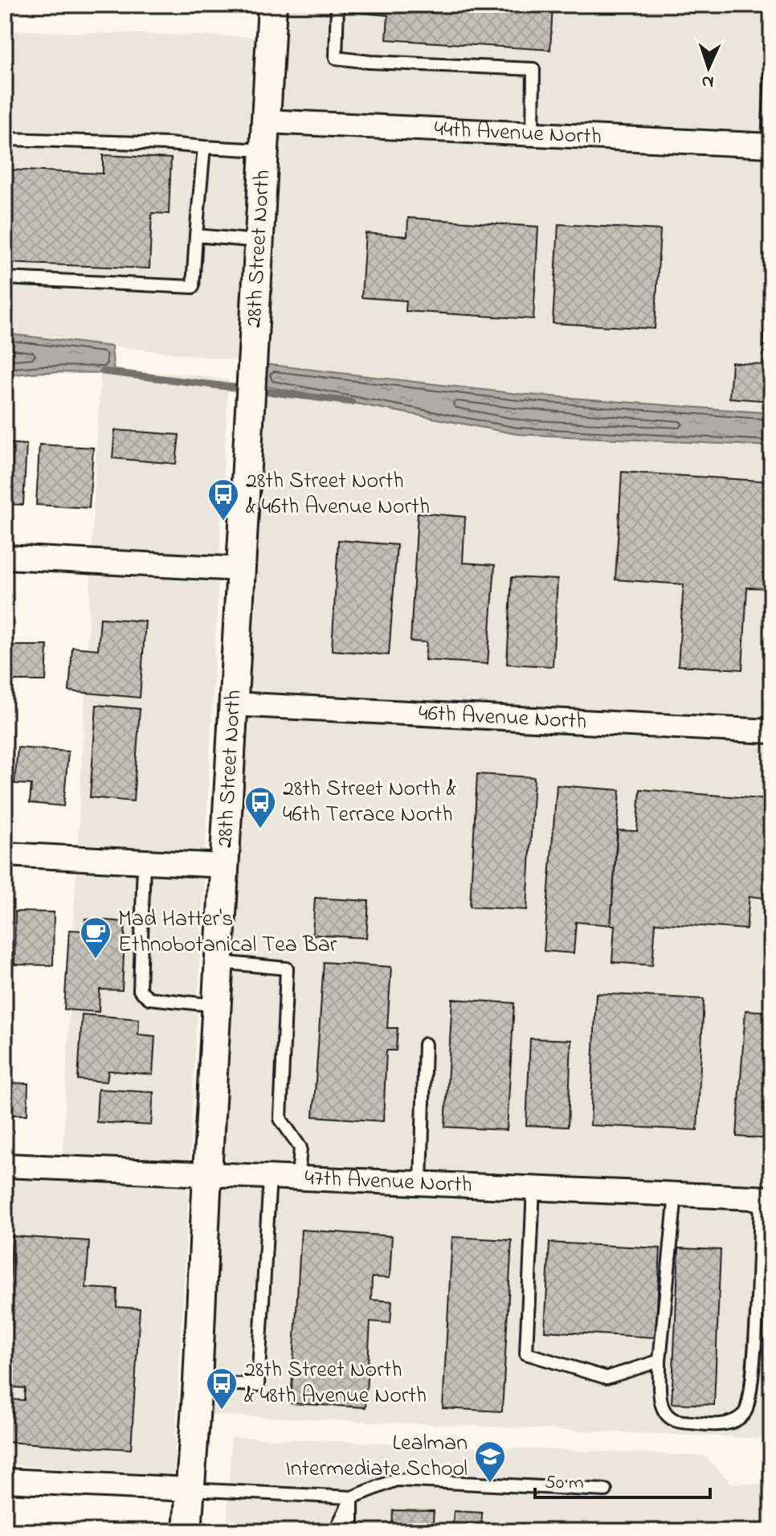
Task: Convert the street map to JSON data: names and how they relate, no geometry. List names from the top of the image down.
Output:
{
  "streets": {
    "street": [
      "44th Avenue North",
      "28th Street North",
      "46th Avenue North",
      "47th Avenue North"
    ]
  },
  "crossings": [
    ["44th Avenue North", "28th Street North"],
    ["28th Street North", "46th Avenue North"],
    ["28th Street North", "47th Avenue North"]
  ],
  "places": {
    "bus stop": ["28th Street North & 46th Avenue North", "28th Street North & 46th Terrace North", "28th Street North & 48th Avenue North"],
    "cafe": ["Mad Hatter's Ethnobotanical Tea Bar"],
    "school or university": ["Lealman Intermediate School"]
  },
  "scale_bar": "50 m",
  "north": "bottom"
}
